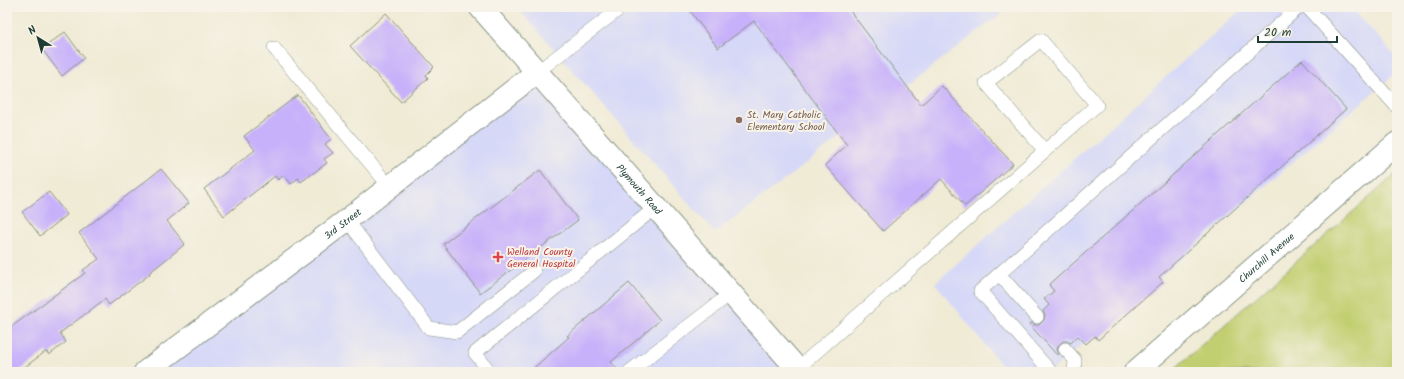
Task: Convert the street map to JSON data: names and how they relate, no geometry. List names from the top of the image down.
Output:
{
  "streets": {
    "street": ["Plymouth Road", "3rd Street", "Churchill Avenue"]
  },
  "crossings": [
    ["Plymouth Road", "3rd Street"]
  ],
  "places": {
    "other": ["St. Mary Catholic Elementary School"],
    "health": ["Welland County General Hospital"]
  },
  "scale_bar": "20 m",
  "north": "top left"
}
